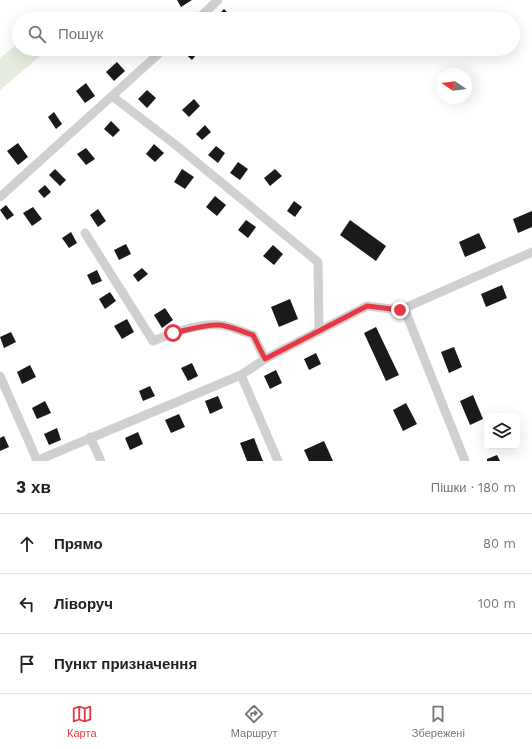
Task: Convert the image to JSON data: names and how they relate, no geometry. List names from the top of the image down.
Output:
{
  "north": "left",
  "page": {
    "search": "Пошук",
    "heading": ["3 хв", "Пішки · 180 m"],
    "list": [
      ["Прямо", "80 m"],
      ["Ліворуч", "100 m"],
      "Пункт призначення"
    ],
    "nav": ["Карта", "Маршрут", "Збережені"]
  }
}
